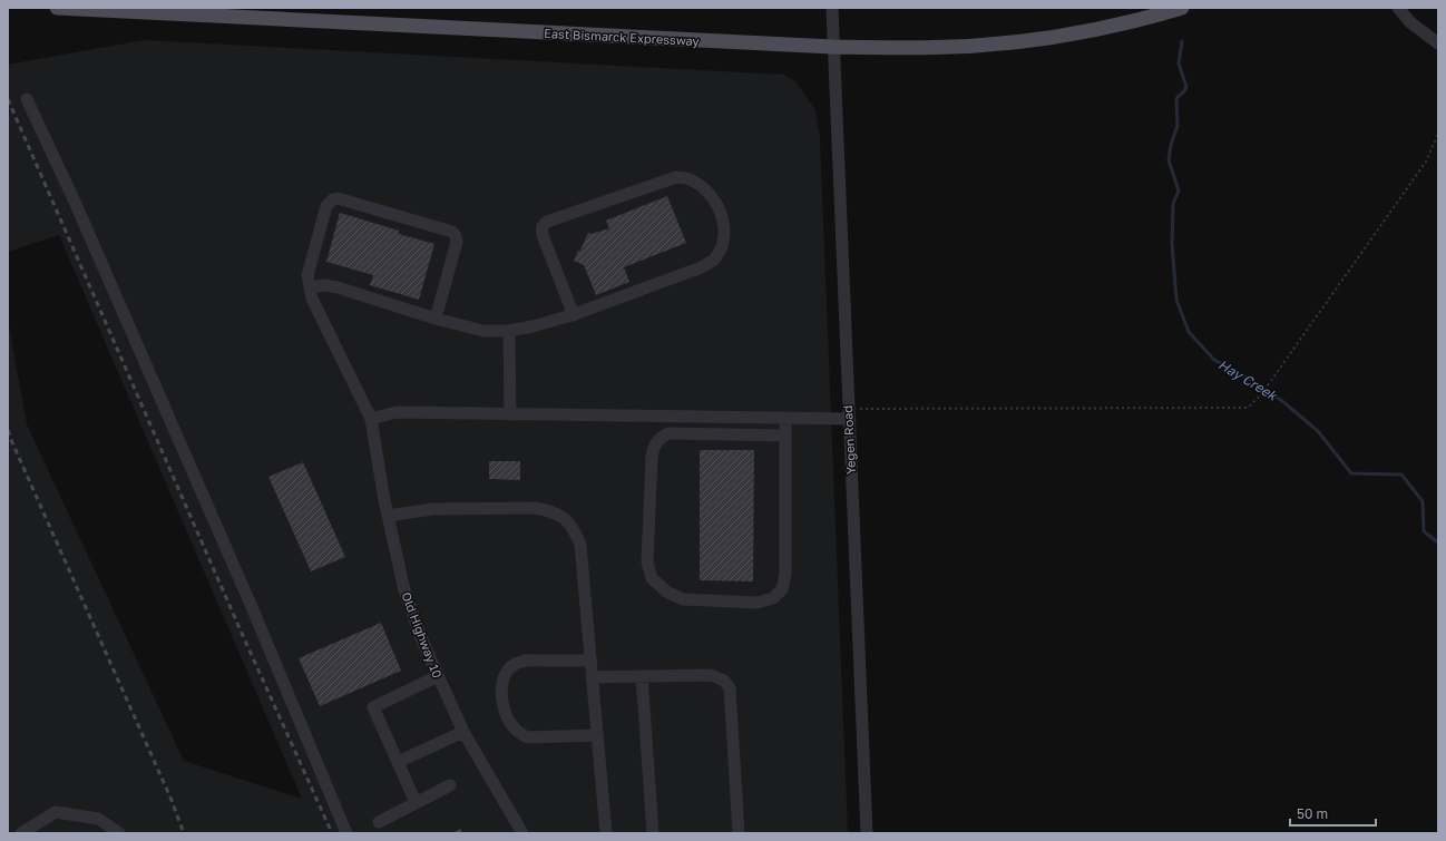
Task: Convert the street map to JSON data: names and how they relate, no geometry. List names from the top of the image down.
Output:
{
  "streets": {
    "main road": ["East Bismarck Expressway"],
    "street": ["Yegen Road", "Old Highway 10"]
  },
  "crossings": [
    ["East Bismarck Expressway", "Yegen Road"]
  ],
  "water": ["Hay Creek"],
  "scale_bar": "50 m"
}
